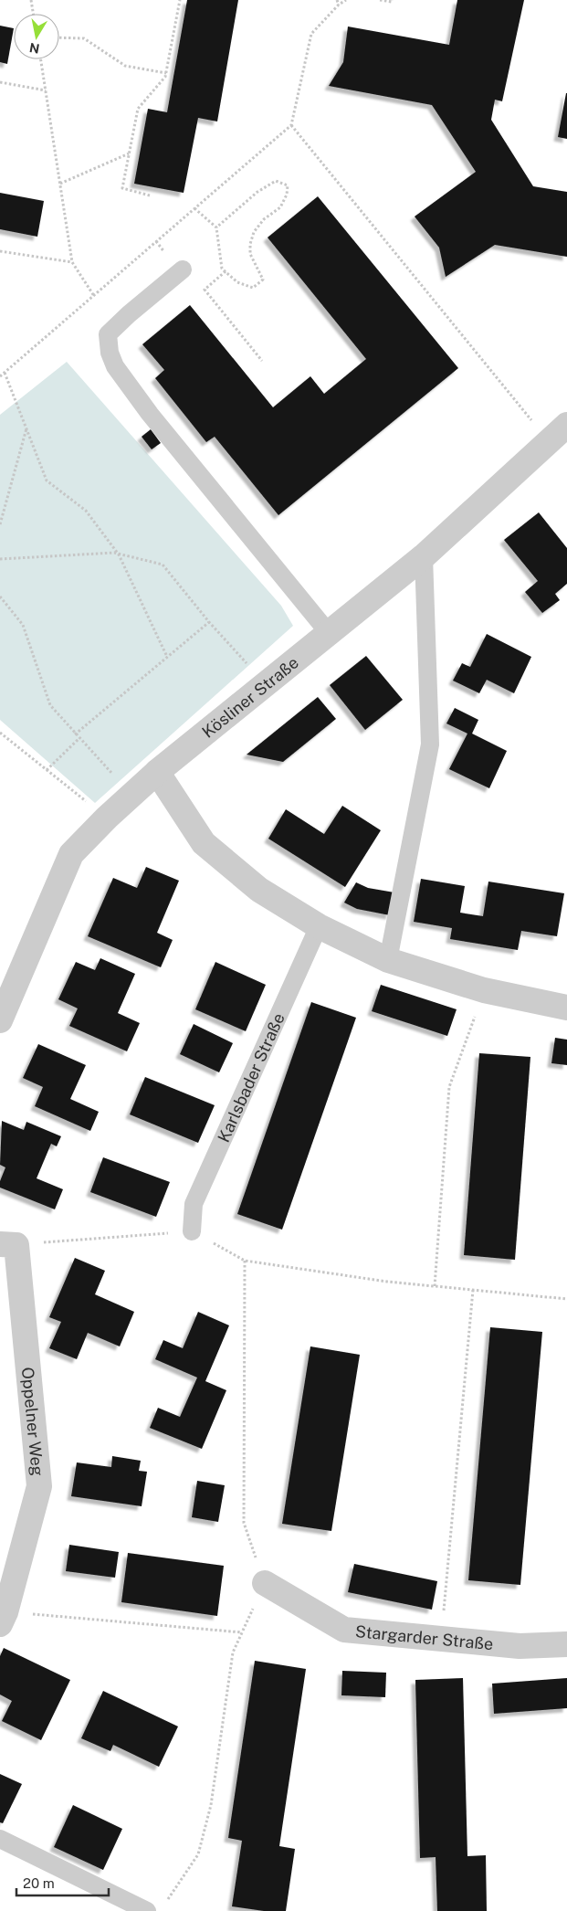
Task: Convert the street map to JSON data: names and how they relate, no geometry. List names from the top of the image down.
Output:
{
  "streets": {
    "street": ["Kösliner Straße", "Oppelner Weg", "Stargarder Straße"],
    "lane": ["Karlsbader Straße"]
  },
  "scale_bar": "20 m",
  "north": "bottom"
}
